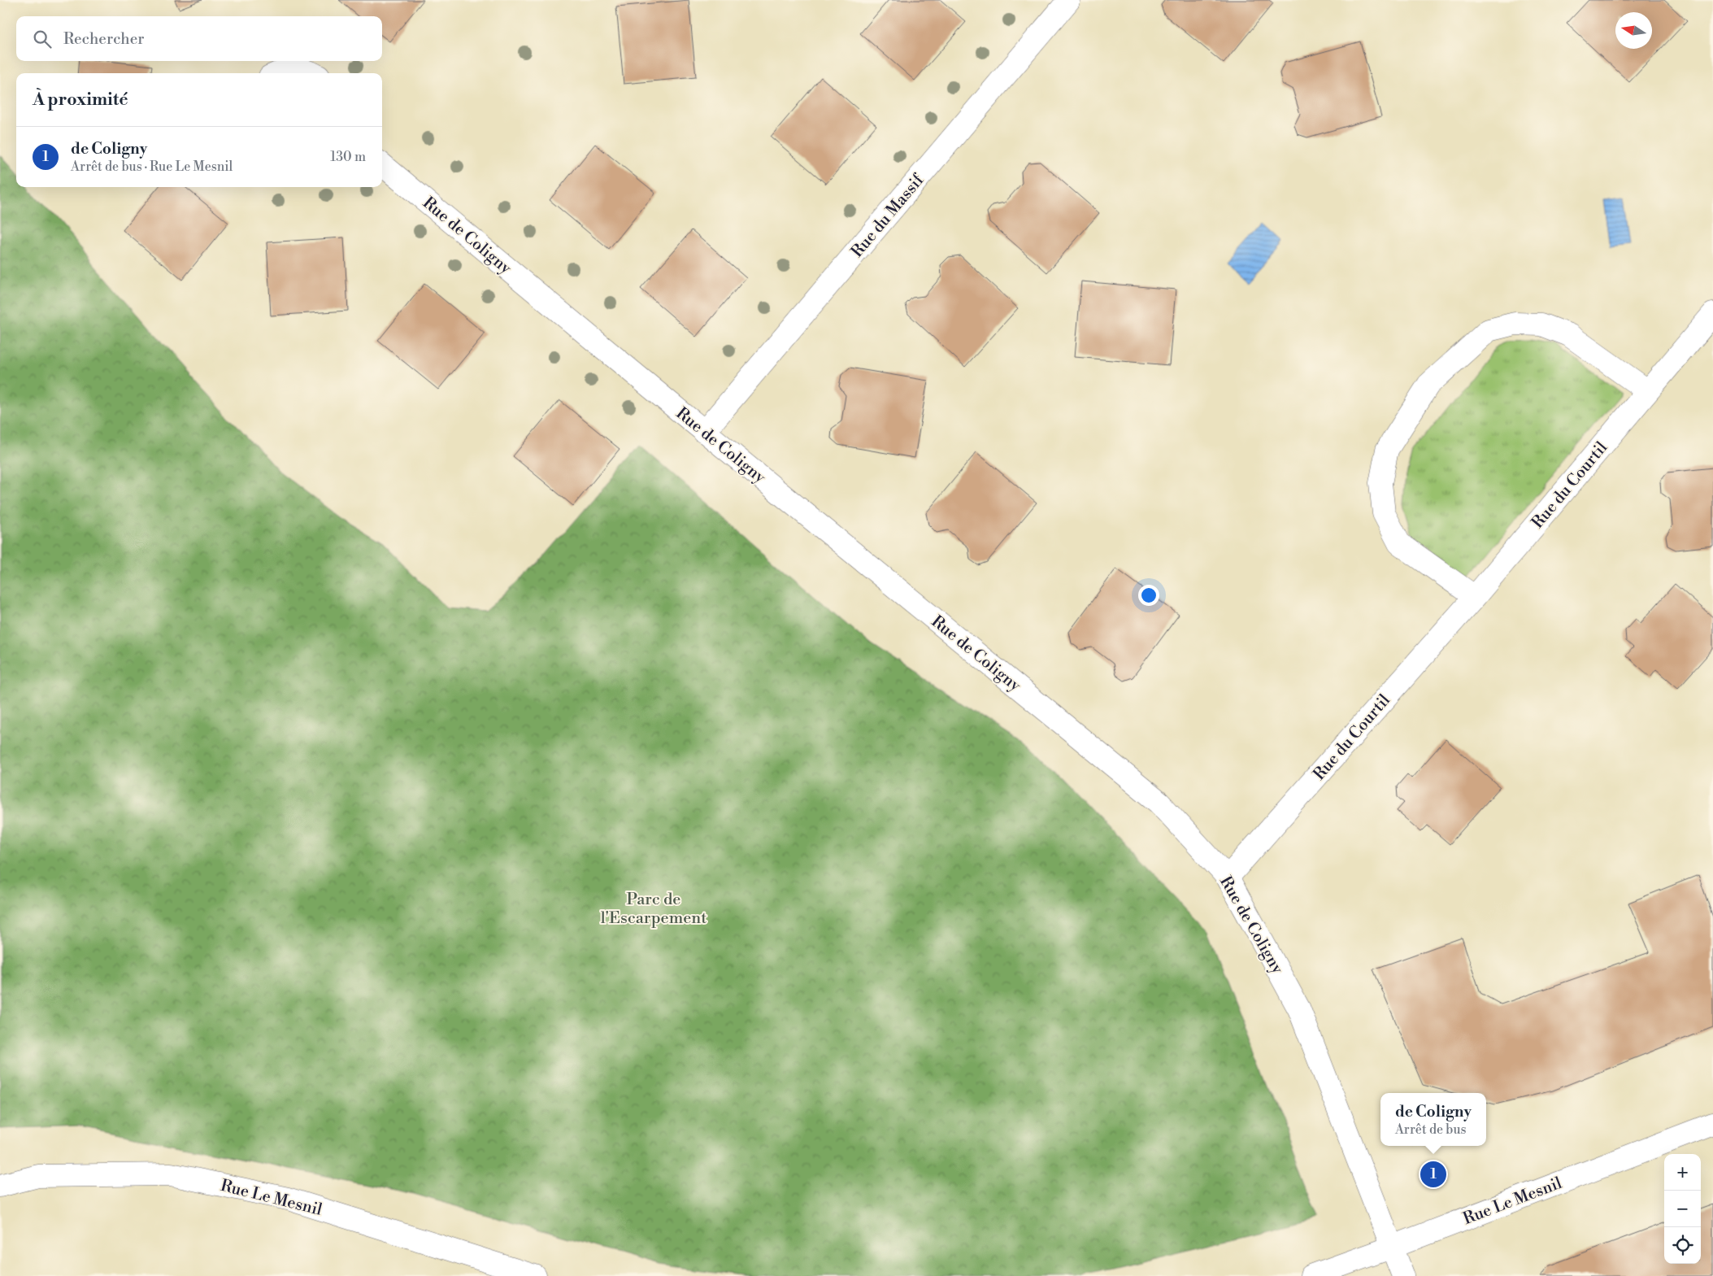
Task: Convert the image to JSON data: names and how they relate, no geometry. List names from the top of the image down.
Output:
{
  "streets": {
    "street": [
      "Rue du Massif",
      "Rue de Coligny",
      "Rue du Courtil",
      "Rue Le Mesnil"
    ]
  },
  "crossings": [
    ["Rue du Massif", "Rue de Coligny"],
    ["Rue de Coligny", "Rue du Courtil"],
    ["Rue de Coligny", "Rue Le Mesnil"]
  ],
  "parks": ["Parc de l'Escarpement"],
  "north": "left",
  "page": {
    "search": "Rechercher",
    "heading": "À proximité",
    "list": [
      {
        "mark": "1",
        "name": "de Coligny",
        "note": "Arrêt de bus · Rue Le Mesnil",
        "value": "130 m"
      }
    ],
    "popup": ["de Coligny", "Arrêt de bus"],
    "map_buttons": ["+", "−"],
    "pins": "1"
  }
}
